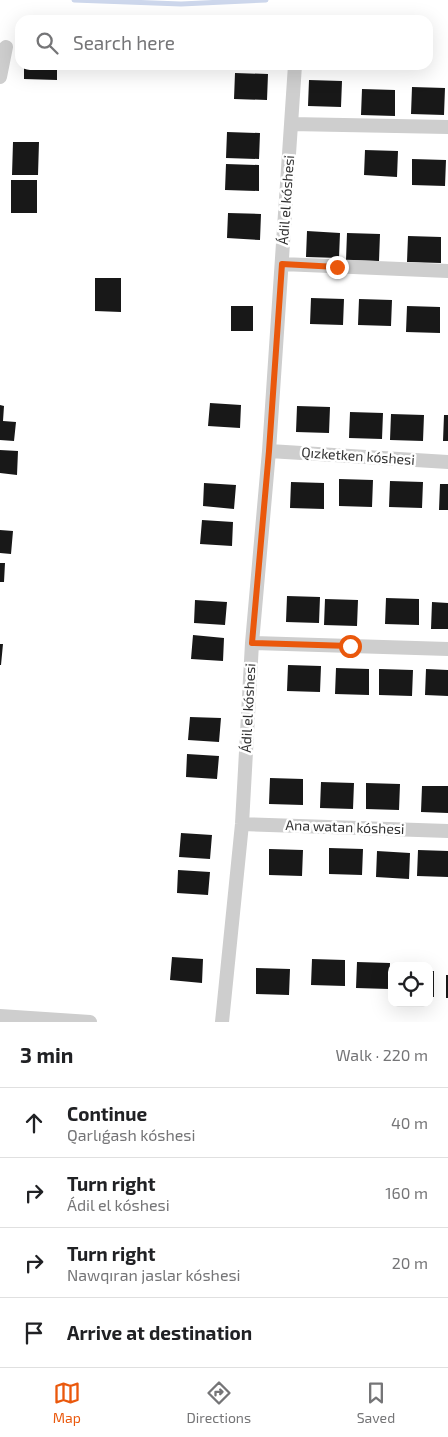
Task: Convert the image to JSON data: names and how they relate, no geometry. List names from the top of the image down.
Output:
{
  "streets": {
    "street": ["Ádil el kóshesi", "Qızketken kóshesi", "Ana watan kóshesi"]
  },
  "crossings": [
    ["Ádil el kóshesi", "Qızketken kóshesi"],
    ["Ádil el kóshesi", "Ana watan kóshesi"]
  ],
  "page": {
    "search": "Search here",
    "heading": ["3 min", "Walk · 220 m"],
    "list": [
      ["Continue", "Qarlıǵash kóshesi", "40 m"],
      ["Turn right", "Ádil el kóshesi", "160 m"],
      ["Turn right", "Nawqıran jaslar kóshesi", "20 m"],
      "Arrive at destination"
    ],
    "nav": ["Map", "Directions", "Saved"]
  }
}
